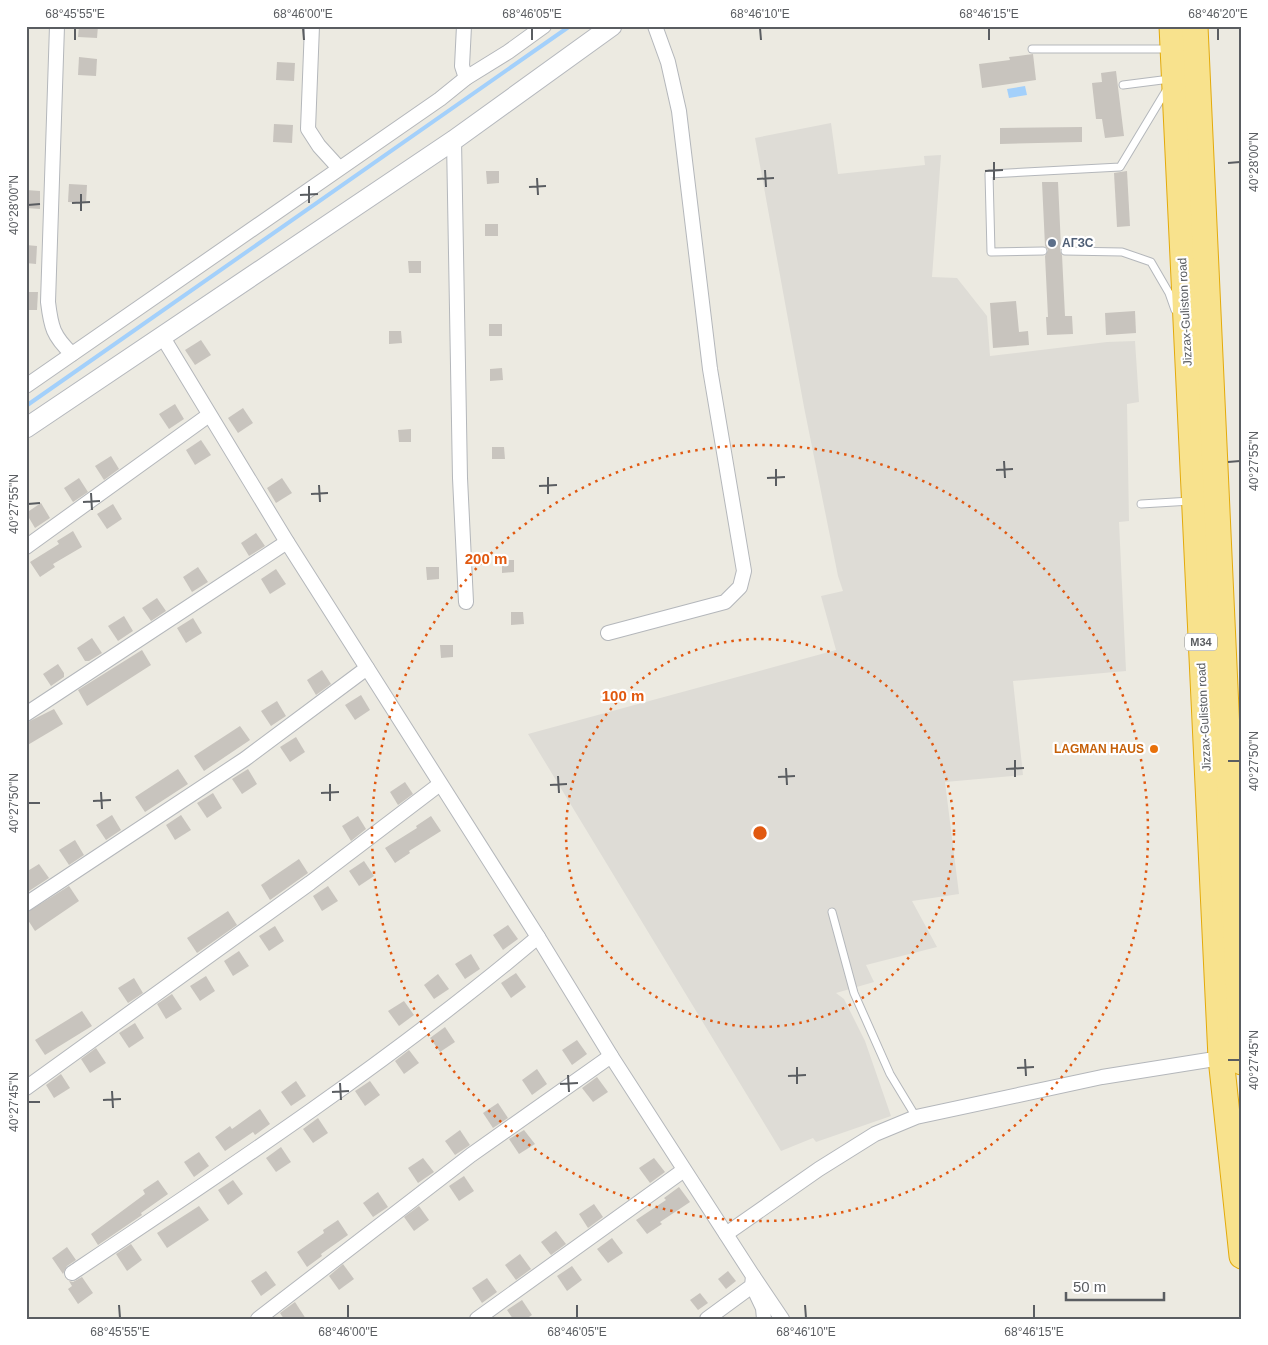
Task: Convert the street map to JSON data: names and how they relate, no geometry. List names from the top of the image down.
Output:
{
  "streets": {
    "highway": ["Jizzax-Guliston road", "M34"]
  },
  "places": ["АГЗС", "LAGMAN HAUS"],
  "scale_bar": "50 m",
  "coordinates": [
    "68°45'55\"E",
    "68°46'00\"E",
    "68°46'05\"E",
    "68°46'10\"E",
    "68°46'15\"E",
    "68°46'20\"E",
    "40°28'00\"N",
    "40°27'55\"N",
    "40°27'50\"N",
    "40°27'45\"N"
  ],
  "rings": ["200 m", "100 m"]
}
